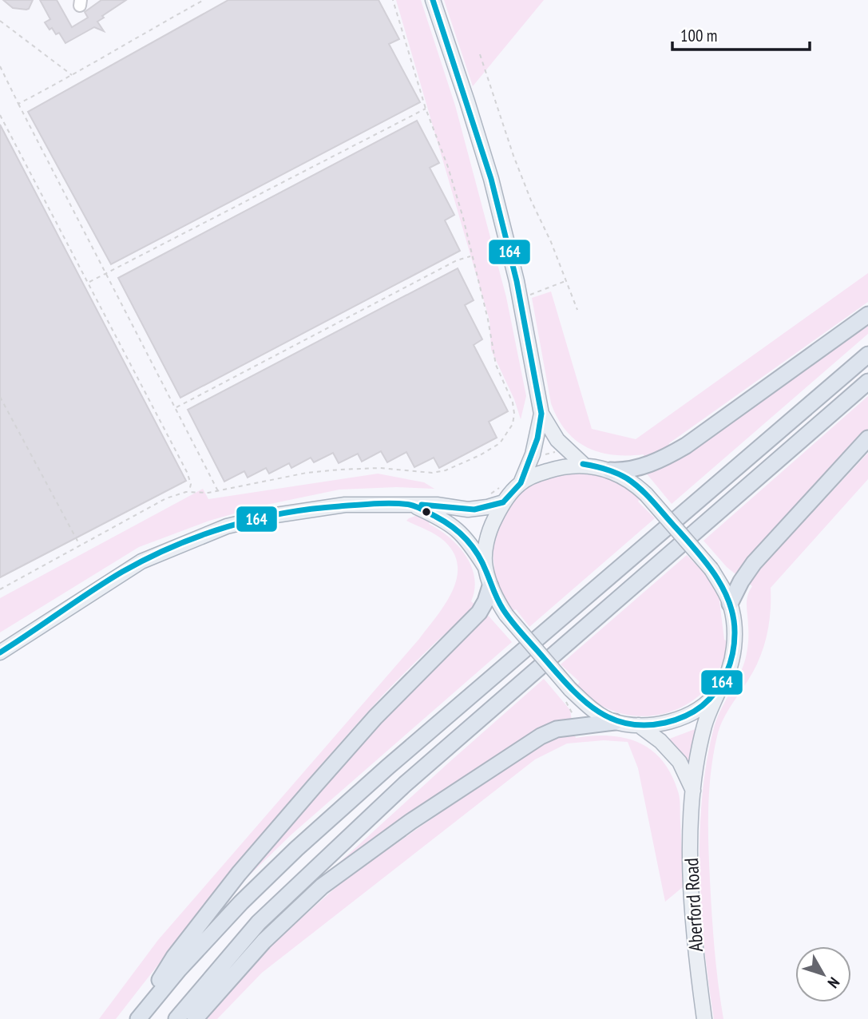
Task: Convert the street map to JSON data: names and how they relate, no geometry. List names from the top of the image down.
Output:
{
  "streets": {
    "main road": ["Aberford Road"]
  },
  "lines": ["transit line 164"],
  "scale_bar": "100 m",
  "north": "bottom right"
}
